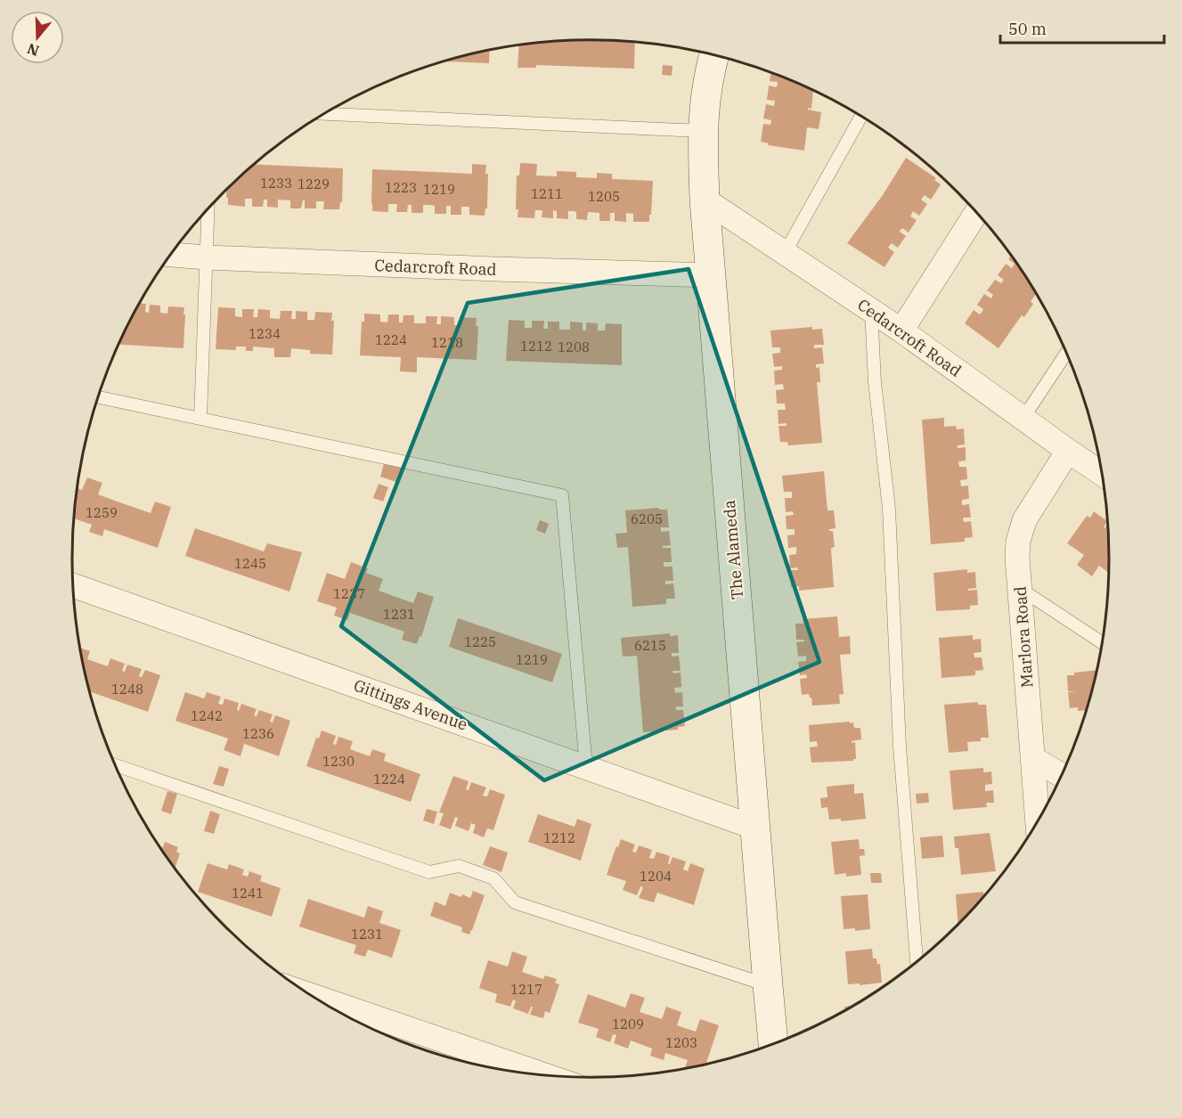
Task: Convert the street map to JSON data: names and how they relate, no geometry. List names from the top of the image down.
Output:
{
  "streets": {
    "street": [
      "Cedarcroft Road",
      "The Alameda",
      "Marlora Road",
      "Gittings Avenue"
    ]
  },
  "crossings": [
    ["Cedarcroft Road", "The Alameda"],
    ["Cedarcroft Road", "Marlora Road"],
    ["The Alameda", "Gittings Avenue"]
  ],
  "house_numbers": [
    "1233",
    "1229",
    "1223",
    "1219",
    "1211",
    "1205",
    "1234",
    "1224",
    "1218",
    "1212",
    "1208",
    "1259",
    "6205",
    "1245",
    "1237",
    "1231",
    "1225",
    "6215",
    "1219",
    "1248",
    "1242",
    "1236",
    "1230",
    "1224",
    "1212",
    "1204",
    "1241",
    "1231",
    "1217",
    "1209",
    "1203"
  ],
  "scale_bar": "50 m",
  "north": "bottom"
}
